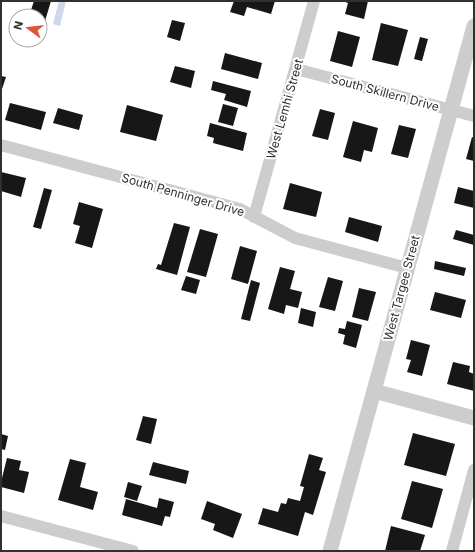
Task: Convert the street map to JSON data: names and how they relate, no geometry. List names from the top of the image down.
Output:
{
  "streets": {
    "street": [
      "South Skillern Drive",
      "West Lemhi Street",
      "South Penninger Drive",
      "West Targee Street"
    ]
  },
  "crossings": [
    ["South Skillern Drive", "West Lemhi Street"],
    ["South Skillern Drive", "West Targee Street"],
    ["West Lemhi Street", "South Penninger Drive"],
    ["South Penninger Drive", "West Targee Street"]
  ],
  "north": "left"
}
